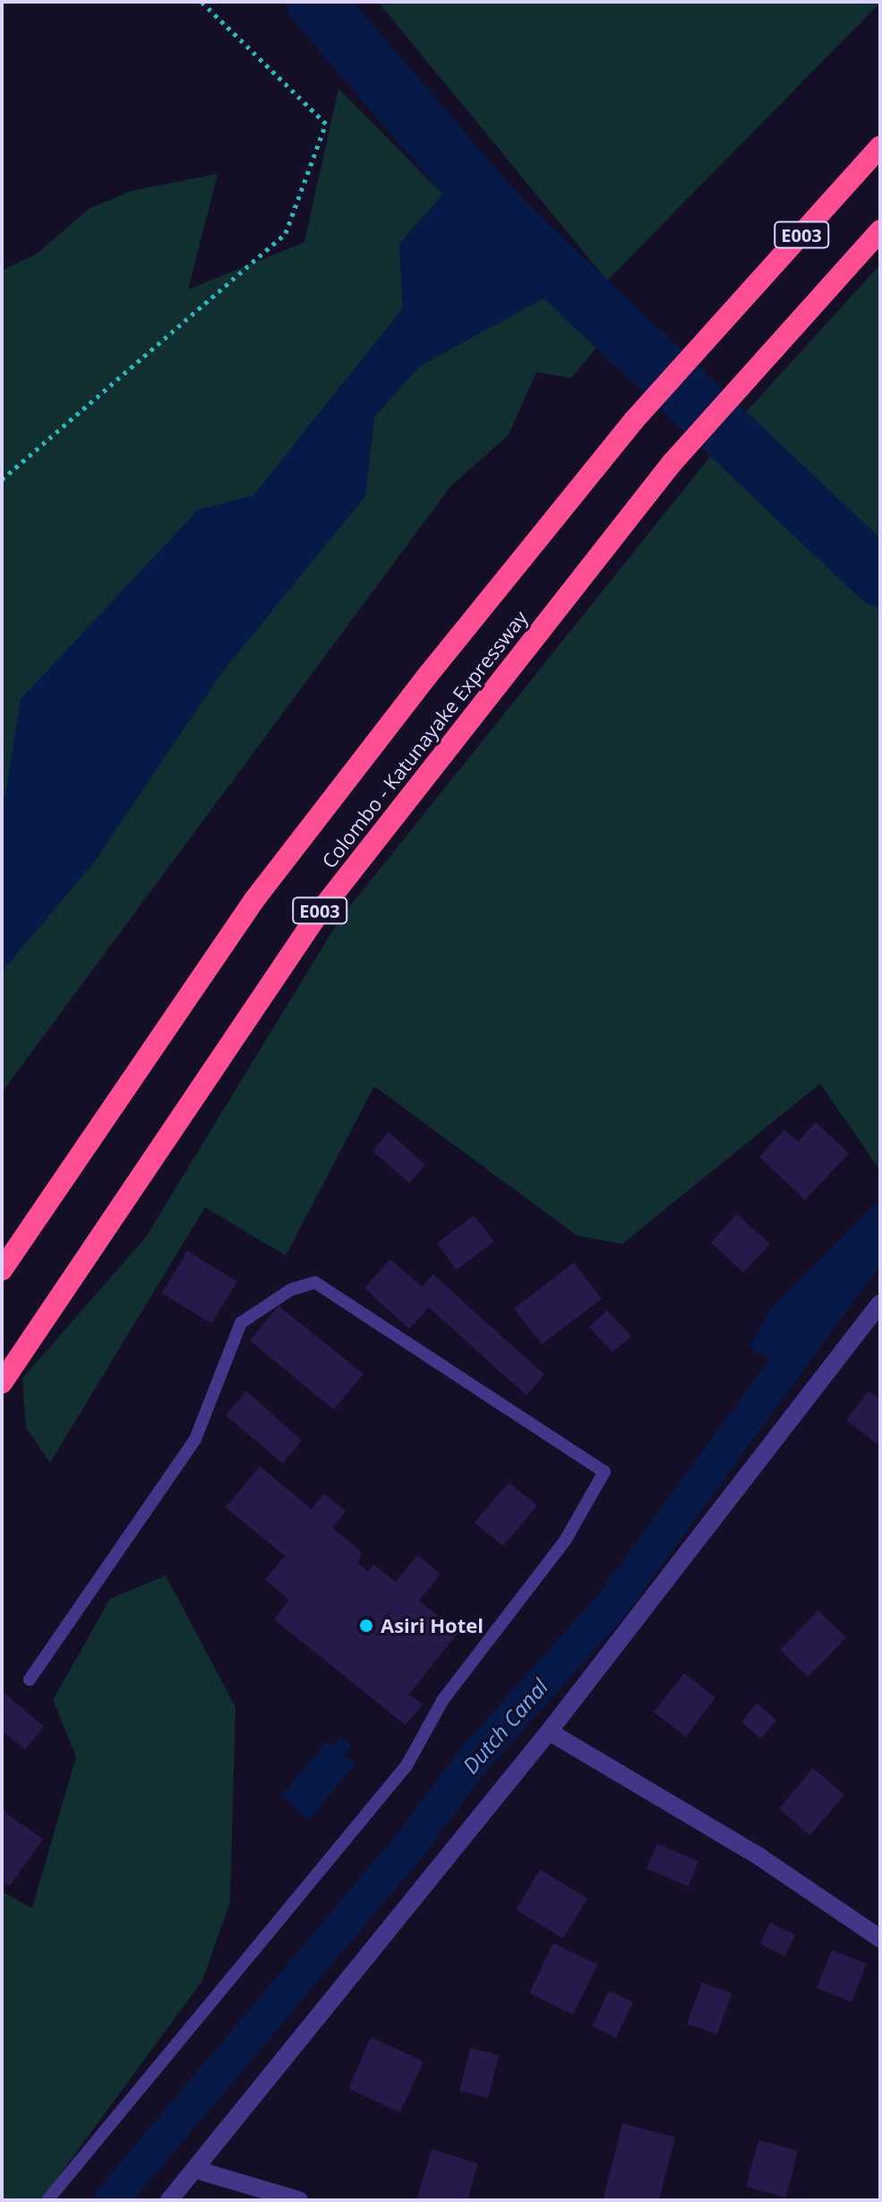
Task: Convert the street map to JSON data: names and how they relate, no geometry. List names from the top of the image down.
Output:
{
  "streets": {
    "highway": ["E003", "Colombo - Katunayake Expressway"]
  },
  "water": ["Dutch Canal"],
  "places": ["Asiri Hotel"]
}
